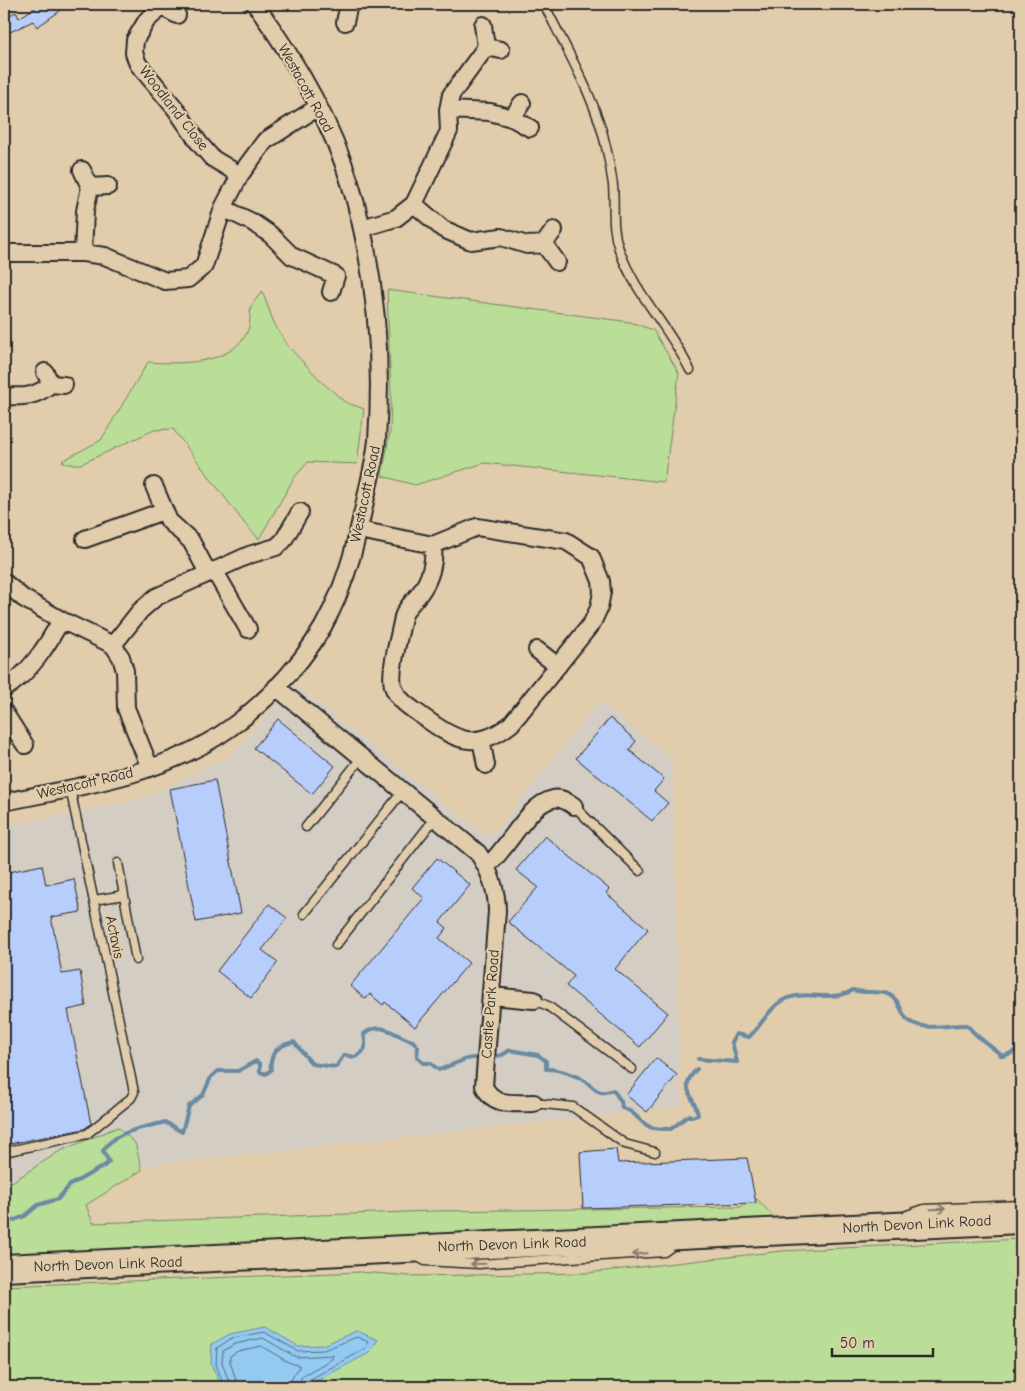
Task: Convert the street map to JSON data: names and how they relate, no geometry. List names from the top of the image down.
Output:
{
  "streets": {
    "highway": ["North Devon Link Road"],
    "street": ["Westacott Road", "Woodland Close", "Castle Park Road"],
    "lane": ["Actavis"]
  },
  "crossings": [
    ["Westacott Road", "Actavis"],
    ["Westacott Road", "Castle Park Road"]
  ],
  "scale_bar": "50 m"
}
